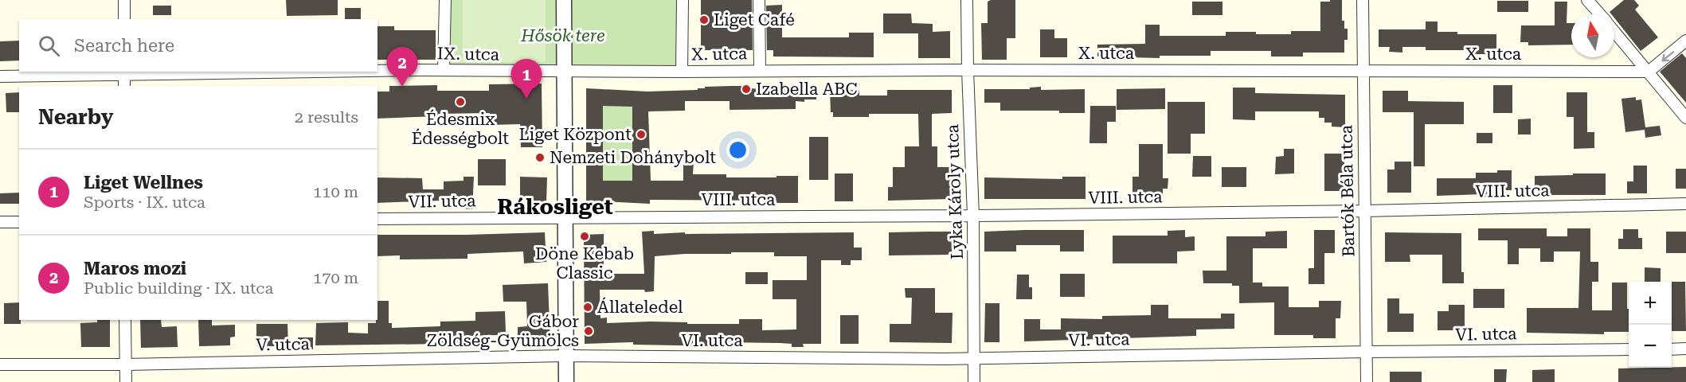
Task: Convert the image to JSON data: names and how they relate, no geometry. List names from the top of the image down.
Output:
{
  "streets": {
    "street": [
      "X. utca",
      "IX. utca",
      "Bartók Béla utca",
      "VIII. utca",
      "Lyka Károly utca",
      "VII. utca",
      "VI. utca",
      "V. utca"
    ]
  },
  "crossings": [
    ["X. utca", "IX. utca"],
    ["X. utca", "Bartók Béla utca"],
    ["X. utca", "Lyka Károly utca"],
    ["Bartók Béla utca", "VIII. utca"],
    ["Bartók Béla utca", "VI. utca"],
    ["VIII. utca", "Lyka Károly utca"],
    ["VIII. utca", "VII. utca"],
    ["Lyka Károly utca", "VI. utca"],
    ["VI. utca", "V. utca"]
  ],
  "districts": ["Rákosliget"],
  "parks": ["Hősök tere"],
  "places": [
    "Liget Café",
    "Izabella ABC",
    "Édesmix Édességbolt",
    "Liget Központ",
    "Nemzeti Dohánybolt",
    "Döne Kebab Classic",
    "Állateledel",
    "Gábor Zöldség-Gyümölcs"
  ],
  "north": "top",
  "page": {
    "search": "Search here",
    "pins": ["2", "1"],
    "heading": ["Nearby", "2 results"],
    "list": [
      {
        "mark": "1",
        "name": "Liget Wellnes",
        "note": "Sports · IX. utca",
        "value": "110 m"
      },
      {
        "mark": "2",
        "name": "Maros mozi",
        "note": "Public building · IX. utca",
        "value": "170 m"
      }
    ],
    "map_buttons": ["+", "−"]
  }
}
